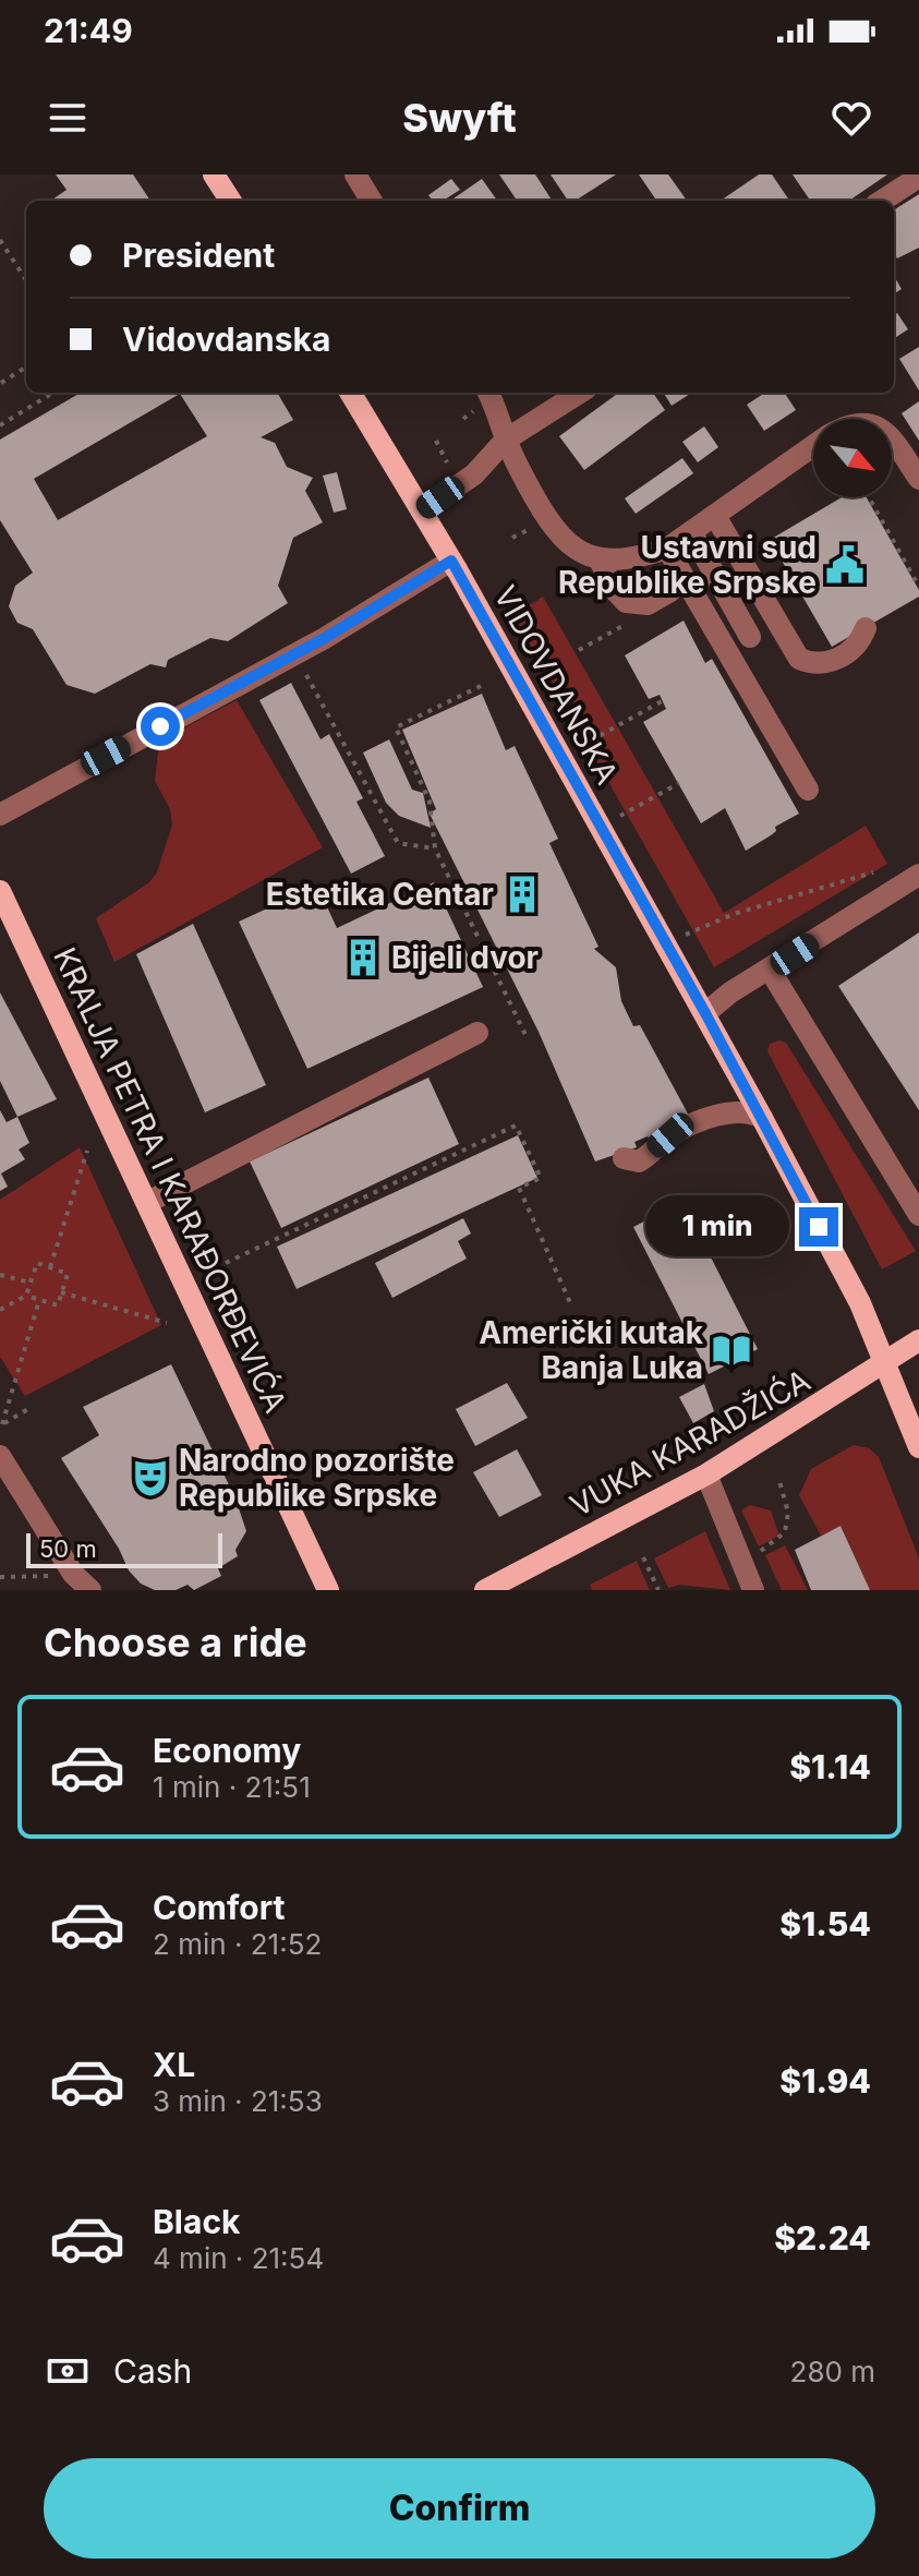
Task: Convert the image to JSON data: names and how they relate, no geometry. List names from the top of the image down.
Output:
{
  "streets": {
    "main road": ["VIDOVDANSKA", "KRALJA PETRA I KARAĐORĐEVIĆA", "VUKA KARADŽIĆA"]
  },
  "crossings": [
    ["VIDOVDANSKA", "VUKA KARADŽIĆA"]
  ],
  "places": {
    "public building": ["Ustavni sud Republike Srpske"],
    "building": ["Estetika Centar", "Bijeli dvor"],
    "library": ["Američki kutak Banja Luka"],
    "theatre": ["Narodno pozorište Republike Srpske"]
  },
  "scale_bar": "50 m",
  "north": "bottom right",
  "page": {
    "status": "21:49",
    "header": "Swyft",
    "banner": ["President", "Vidovdanska"],
    "bubble": "1 min",
    "scale": "50 m",
    "heading": "Choose a ride",
    "list": [
      {
        "name": "Economy",
        "note": "1 min · 21:51",
        "value": "$1.14"
      },
      {
        "name": "Comfort",
        "note": "2 min · 21:52",
        "value": "$1.54"
      },
      {
        "name": "XL",
        "note": "3 min · 21:53",
        "value": "$1.94"
      },
      {
        "name": "Black",
        "note": "4 min · 21:54",
        "value": "$2.24"
      }
    ],
    "pay": ["Cash", "280 m"],
    "buttons": "Confirm"
  }
}
